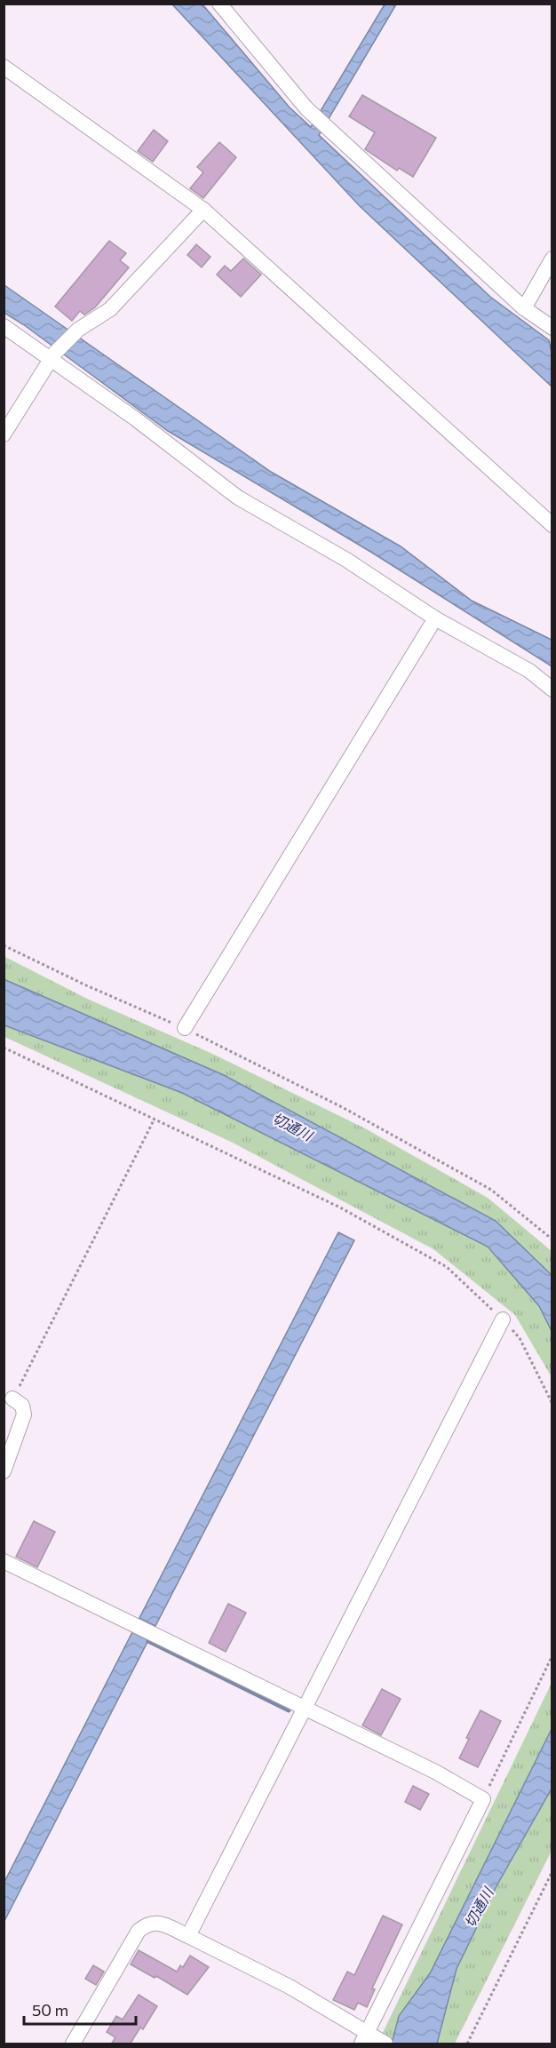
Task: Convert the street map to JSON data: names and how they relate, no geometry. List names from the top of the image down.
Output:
{
  "water": ["切通川"],
  "scale_bar": "50 m"
}
